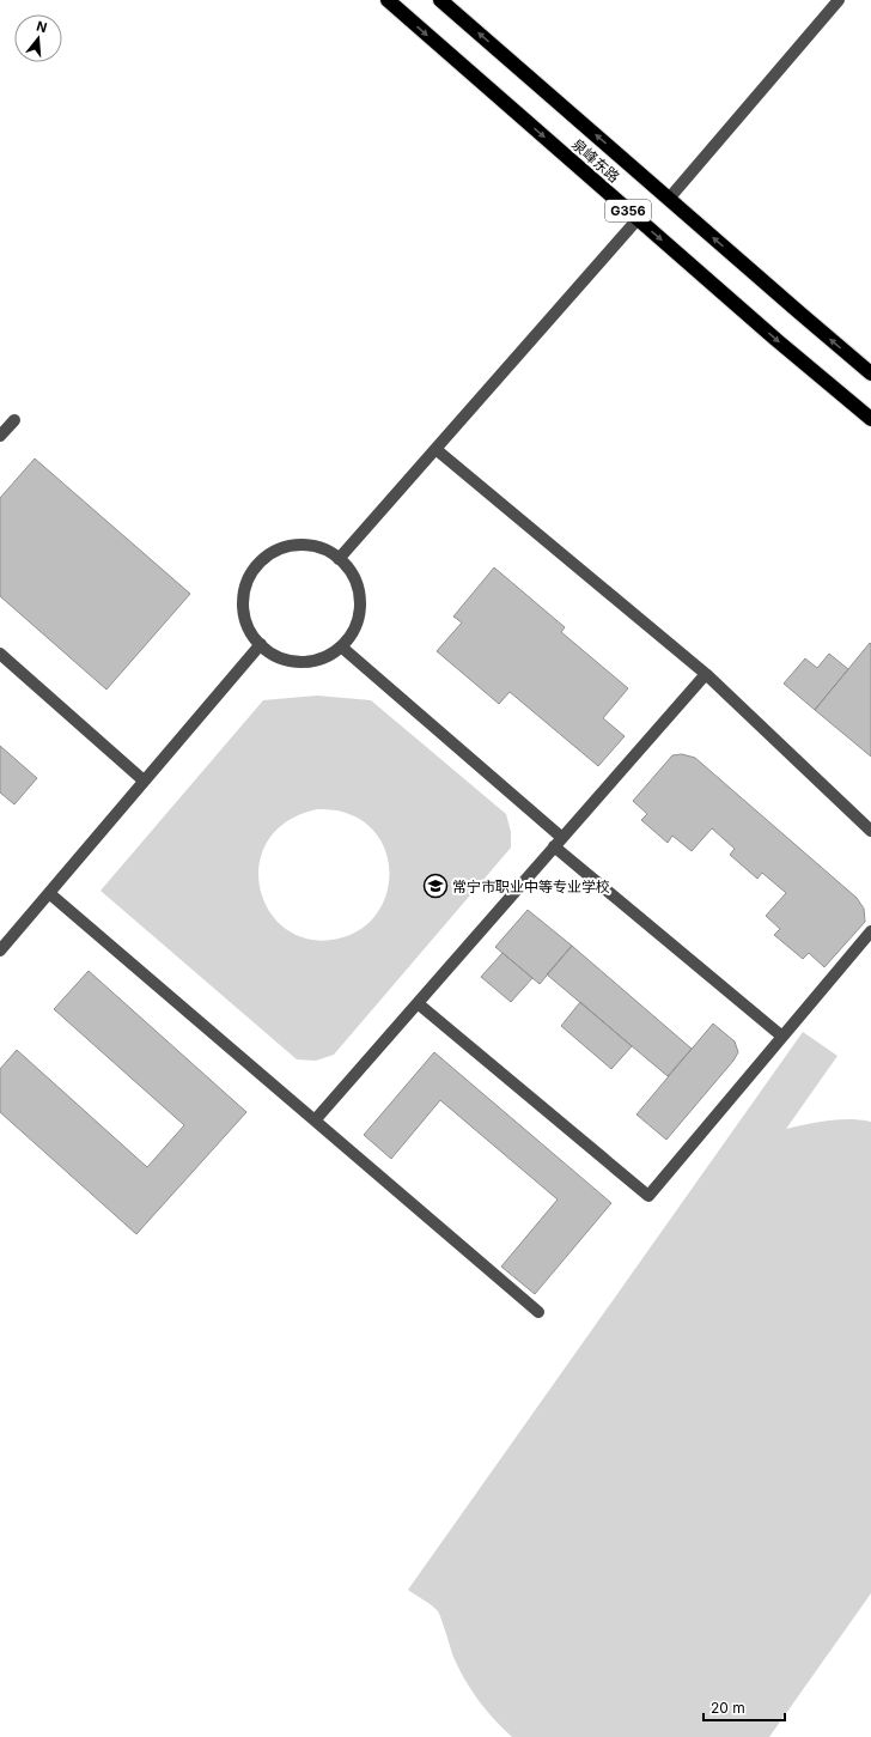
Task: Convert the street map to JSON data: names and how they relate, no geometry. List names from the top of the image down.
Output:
{
  "streets": {
    "highway": ["泉峰东路", "G356"]
  },
  "places": {
    "school or university": ["常宁市职业中等专业学校"]
  },
  "scale_bar": "20 m",
  "north": "top"
}
